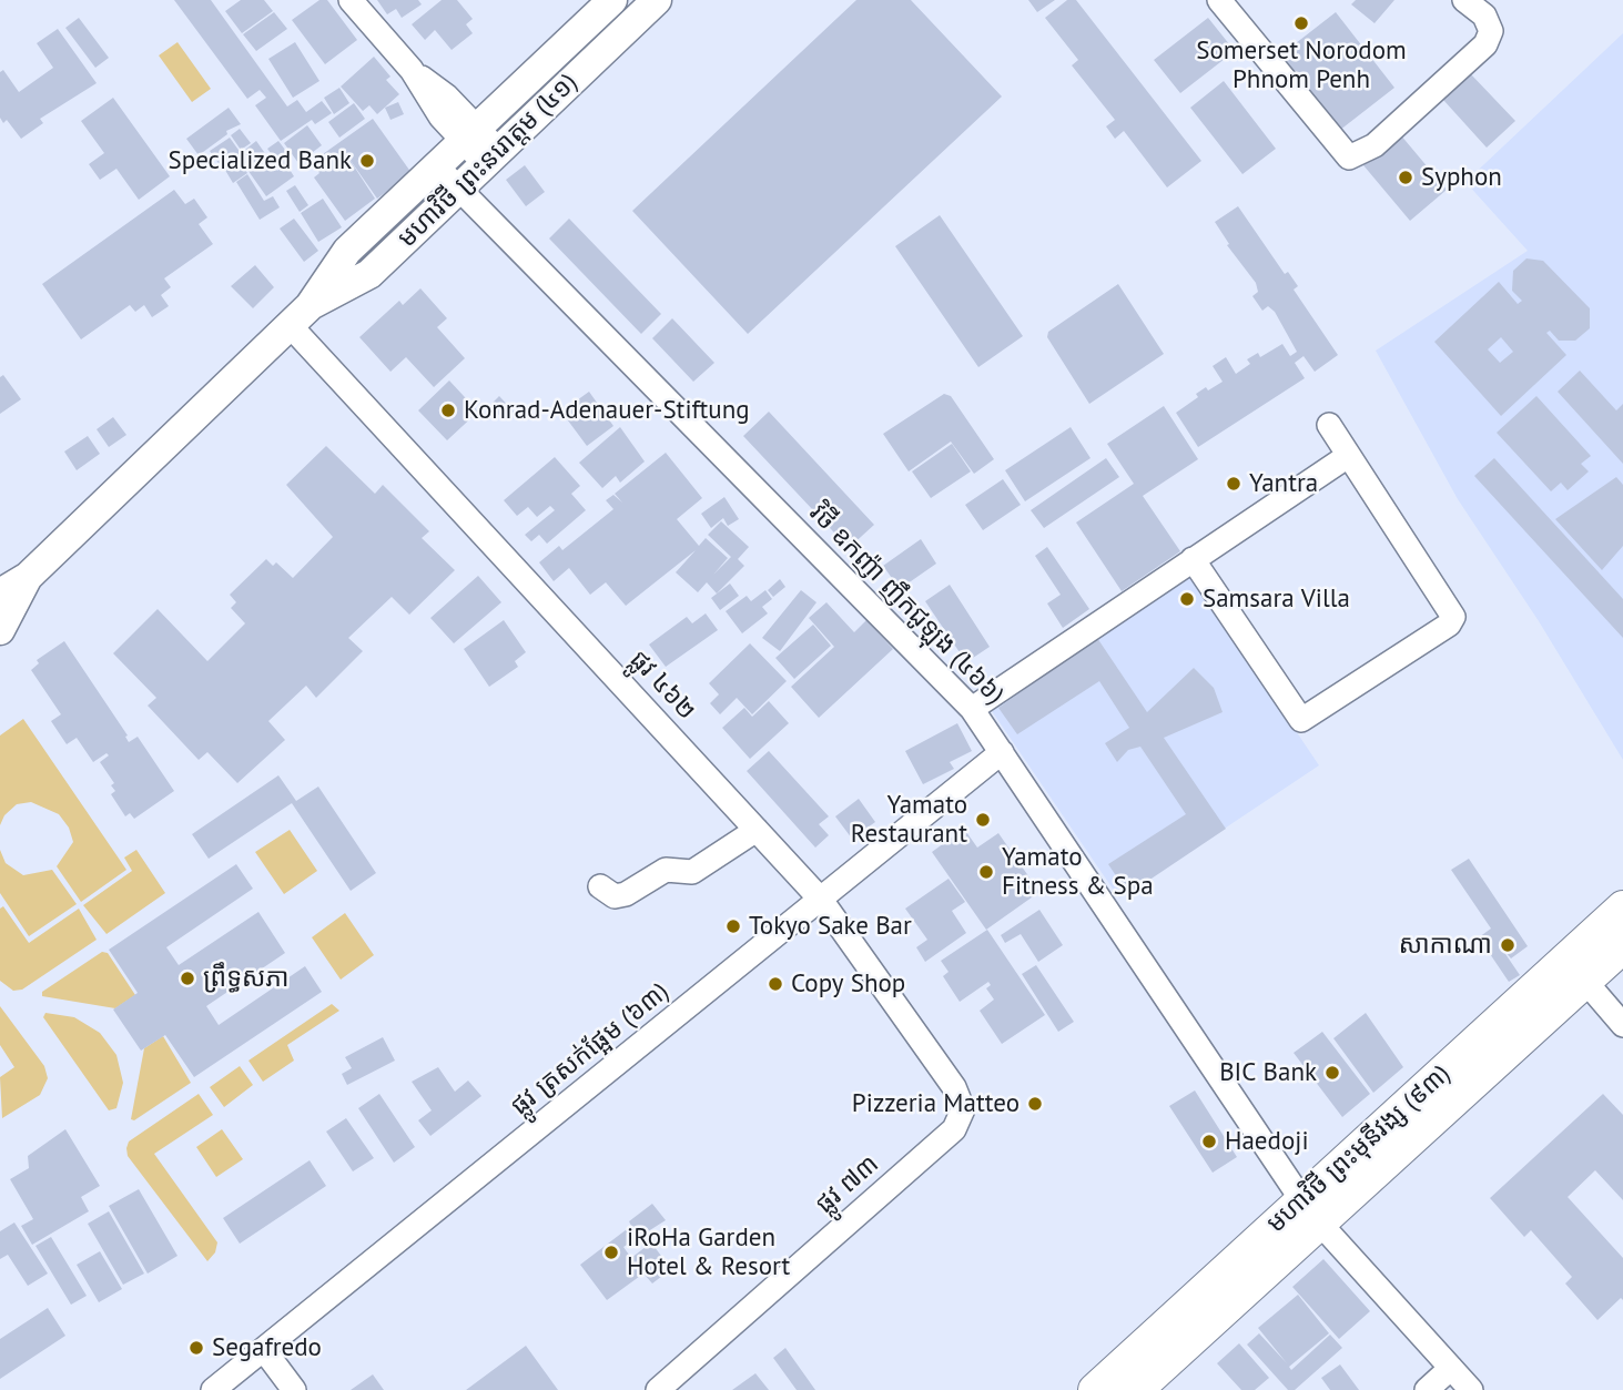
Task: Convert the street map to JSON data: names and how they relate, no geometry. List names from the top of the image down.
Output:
{
  "streets": {
    "highway": ["មហាវិថី ព្រះមុនីវង្ស (៩៣)"],
    "main road": ["មហាវិថី ព្រះនរោត្តម (៤១)"],
    "street": [
      "វិថី ឧកញ៉ា ញឹកជូឡុង (៤៦៦)",
      "ផ្លូវ ៤៦២",
      "ផ្លូវ ត្រសក់ផ្អែម (៦៣)",
      "ផ្លូវ ៧៣"
    ]
  },
  "crossings": [
    ["មហាវិថី ព្រះនរោត្តម (៤១)", "វិថី ឧកញ៉ា ញឹកជូឡុង (៤៦៦)"],
    ["មហាវិថី ព្រះនរោត្តម (៤១)", "ផ្លូវ ៤៦២"],
    ["វិថី ឧកញ៉ា ញឹកជូឡុង (៤៦៦)", "ផ្លូវ ត្រសក់ផ្អែម (៦៣)"],
    ["វិថី ឧកញ៉ា ញឹកជូឡុង (៤៦៦)", "មហាវិថី ព្រះមុនីវង្ស (៩៣)"],
    ["ផ្លូវ ៤៦២", "ផ្លូវ ត្រសក់ផ្អែម (៦៣)"],
    ["ផ្លូវ ៤៦២", "ផ្លូវ ៧៣"]
  ],
  "places": [
    "Somerset Norodom Phnom Penh",
    "Specialized Bank",
    "Syphon",
    "Konrad-Adenauer-Stiftung",
    "Yantra",
    "Samsara Villa",
    "Yamato Restaurant",
    "Yamato Fitness & Spa",
    "Tokyo Sake Bar",
    "សាកាណា",
    "ព្រឹទ្ធសភា",
    "Copy Shop",
    "BIC Bank",
    "Pizzeria Matteo",
    "Haedoji",
    "iRoHa Garden Hotel & Resort",
    "Segafredo"
  ]
}
